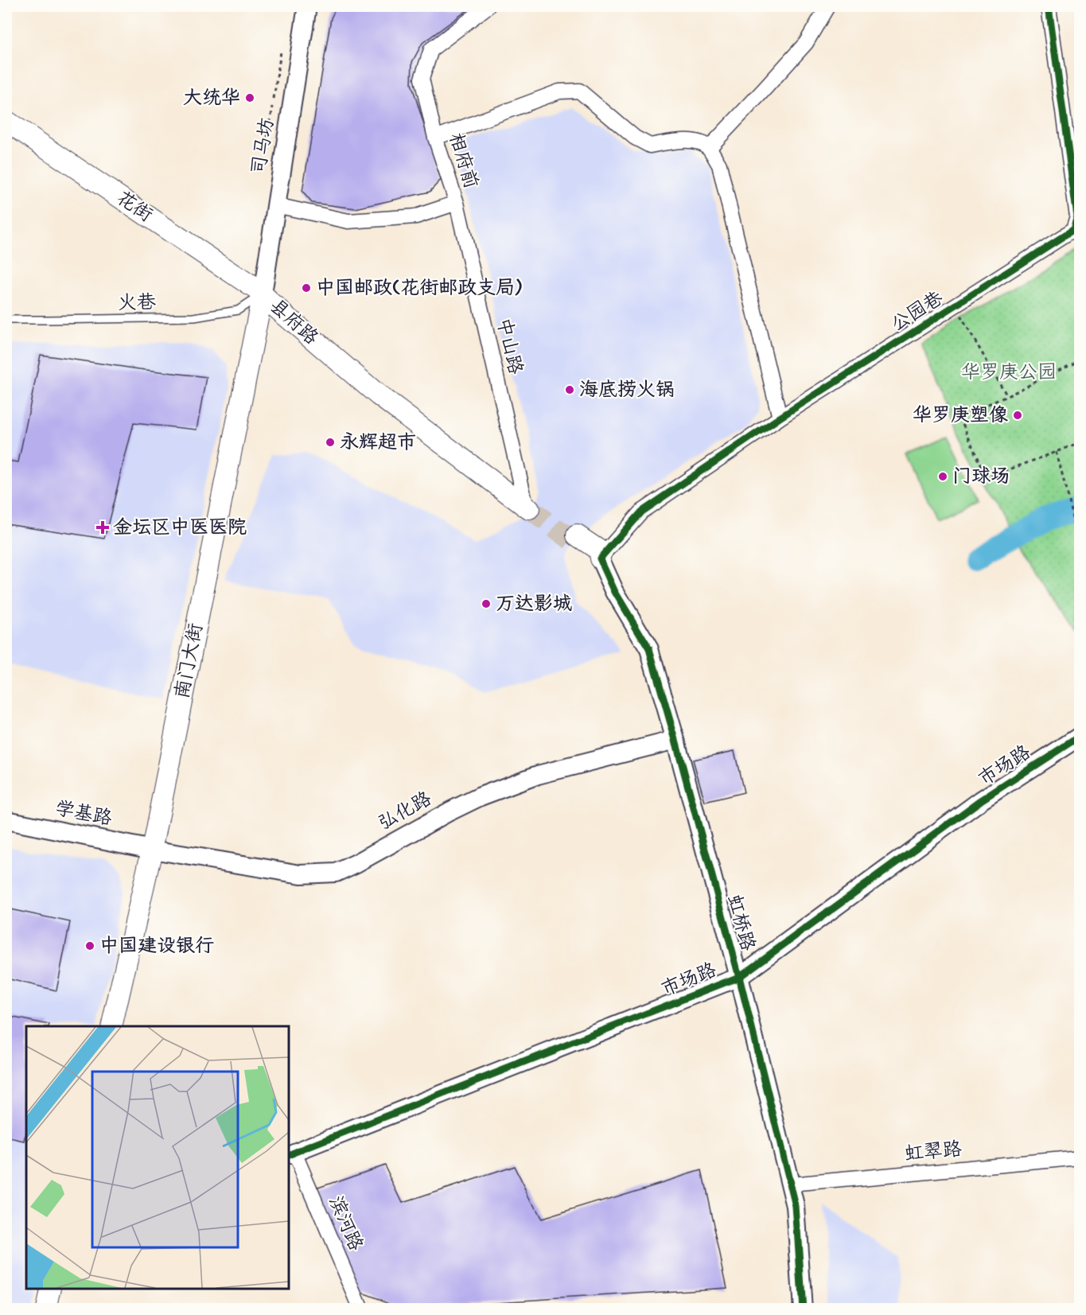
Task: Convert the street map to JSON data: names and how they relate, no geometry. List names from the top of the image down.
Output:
{
  "streets": {
    "main road": ["花街", "县府路", "南门大街"],
    "street": [
      "司马坊",
      "相府前",
      "公园巷",
      "中山路",
      "市场路",
      "弘化路",
      "学基路",
      "虹桥路",
      "虹翠路",
      "滨河路"
    ],
    "lane": ["火巷"]
  },
  "crossings": [
    ["司马坊", "相府前"],
    ["司马坊", "花街"],
    ["司马坊", "火巷"],
    ["司马坊", "县府路"],
    ["司马坊", "南门大街"],
    ["相府前", "中山路"],
    ["花街", "火巷"],
    ["花街", "县府路"],
    ["花街", "南门大街"],
    ["火巷", "县府路"],
    ["火巷", "南门大街"],
    ["公园巷", "虹桥路"],
    ["县府路", "中山路"],
    ["县府路", "南门大街"],
    ["南门大街", "弘化路"],
    ["南门大街", "学基路"],
    ["市场路", "虹桥路"],
    ["市场路", "滨河路"],
    ["弘化路", "学基路"],
    ["弘化路", "虹桥路"],
    ["虹桥路", "虹翠路"]
  ],
  "parks": ["华罗庚公园"],
  "places": {
    "other": [
      "大统华",
      "中国邮政(花街邮政支局)",
      "海底捞火锅",
      "华罗庚塑像",
      "永辉超市",
      "门球场",
      "万达影城",
      "中国建设银行"
    ],
    "health": ["金坛区中医医院"]
  }
}
